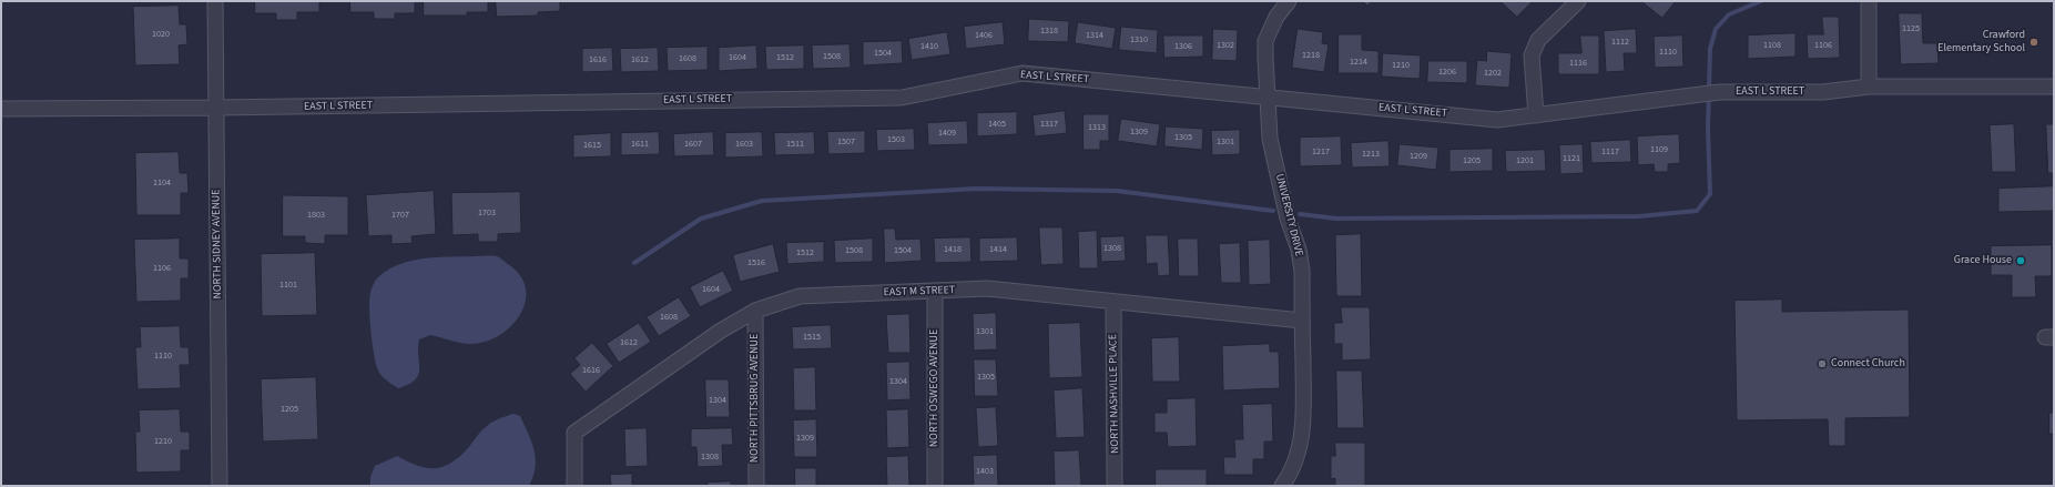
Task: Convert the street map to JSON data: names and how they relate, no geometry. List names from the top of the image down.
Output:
{
  "streets": {
    "street": [
      "EAST L STREET",
      "UNIVERSITY DRIVE",
      "NORTH SIDNEY AVENUE",
      "EAST M STREET",
      "NORTH OSWEGO AVENUE",
      "NORTH NASHVILLE PLACE",
      "NORTH PITTSBRUG AVENUE"
    ]
  },
  "crossings": [
    ["EAST L STREET", "UNIVERSITY DRIVE"],
    ["EAST L STREET", "NORTH SIDNEY AVENUE"],
    ["UNIVERSITY DRIVE", "EAST M STREET"],
    ["EAST M STREET", "NORTH OSWEGO AVENUE"],
    ["EAST M STREET", "NORTH NASHVILLE PLACE"],
    ["EAST M STREET", "NORTH PITTSBRUG AVENUE"]
  ],
  "places": ["Crawford Elementary School", "Grace House", "Connect Church"],
  "house_numbers": [
    "1125",
    "1318",
    "1020",
    "1406",
    "1314",
    "1310",
    "1112",
    "1302",
    "1108",
    "1106",
    "1410",
    "1306",
    "1110",
    "1504",
    "1218",
    "1508",
    "1604",
    "1512",
    "1608",
    "1616",
    "1612",
    "1214",
    "1116",
    "1210",
    "1206",
    "1202",
    "1405",
    "1317",
    "1313",
    "1309",
    "1409",
    "1305",
    "1503",
    "1507",
    "1301",
    "1611",
    "1607",
    "1603",
    "1511",
    "1615",
    "1109",
    "1217",
    "1117",
    "1213",
    "1209",
    "1121",
    "1205",
    "1201",
    "1104",
    "1703",
    "1803",
    "1707",
    "1308",
    "1418",
    "1414",
    "1508",
    "1504",
    "1512",
    "1516",
    "1106",
    "1101",
    "1604",
    "1608",
    "1301",
    "1515",
    "1612",
    "1110",
    "1616",
    "1305",
    "1304",
    "1304",
    "1205",
    "1309",
    "1210",
    "1308",
    "1403"
  ]
}
